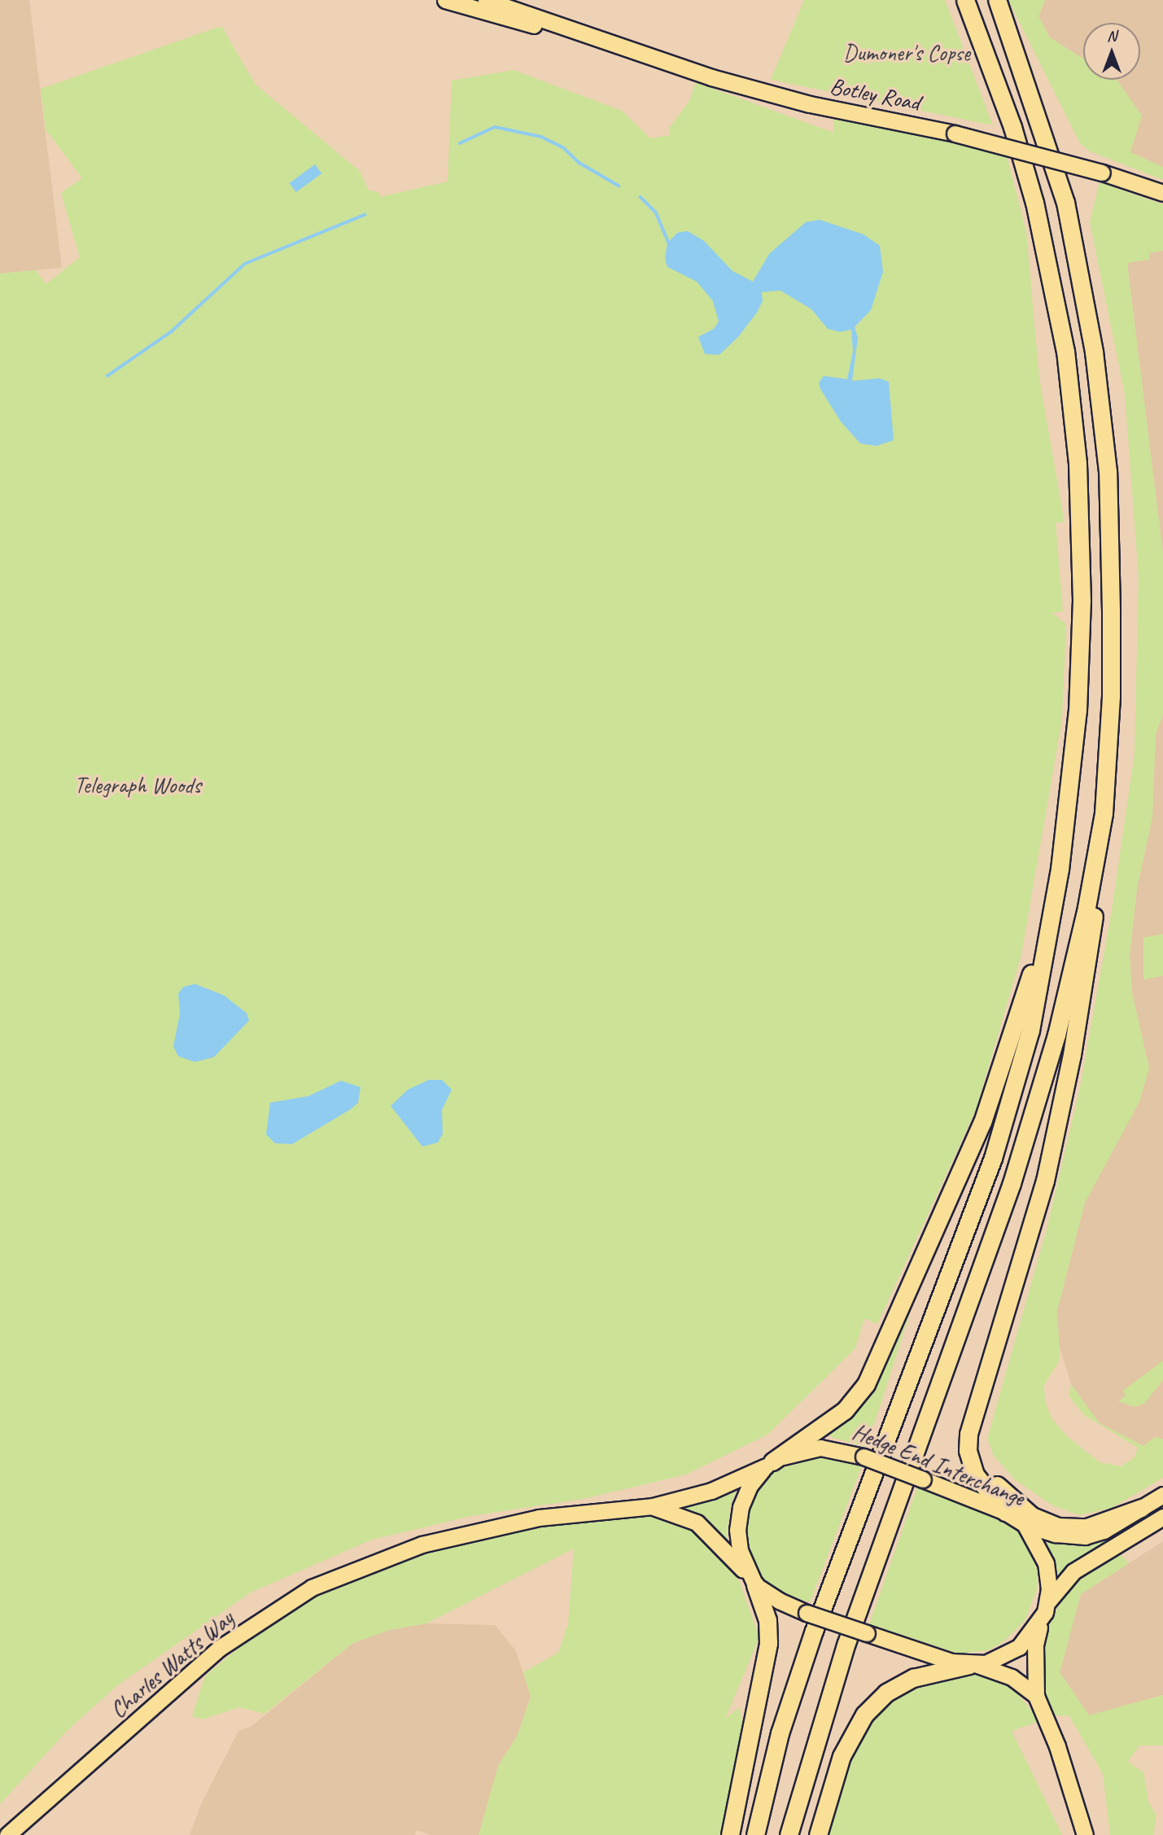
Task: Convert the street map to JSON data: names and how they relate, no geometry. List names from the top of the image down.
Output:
{
  "streets": {
    "main road": ["Botley Road", "Hedge End Interchange", "Charles Watts Way"]
  },
  "crossings": [
    ["Hedge End Interchange", "Charles Watts Way"]
  ],
  "parks": ["Dumoner's Copse", "Telegraph Woods"],
  "north": "top"
}
